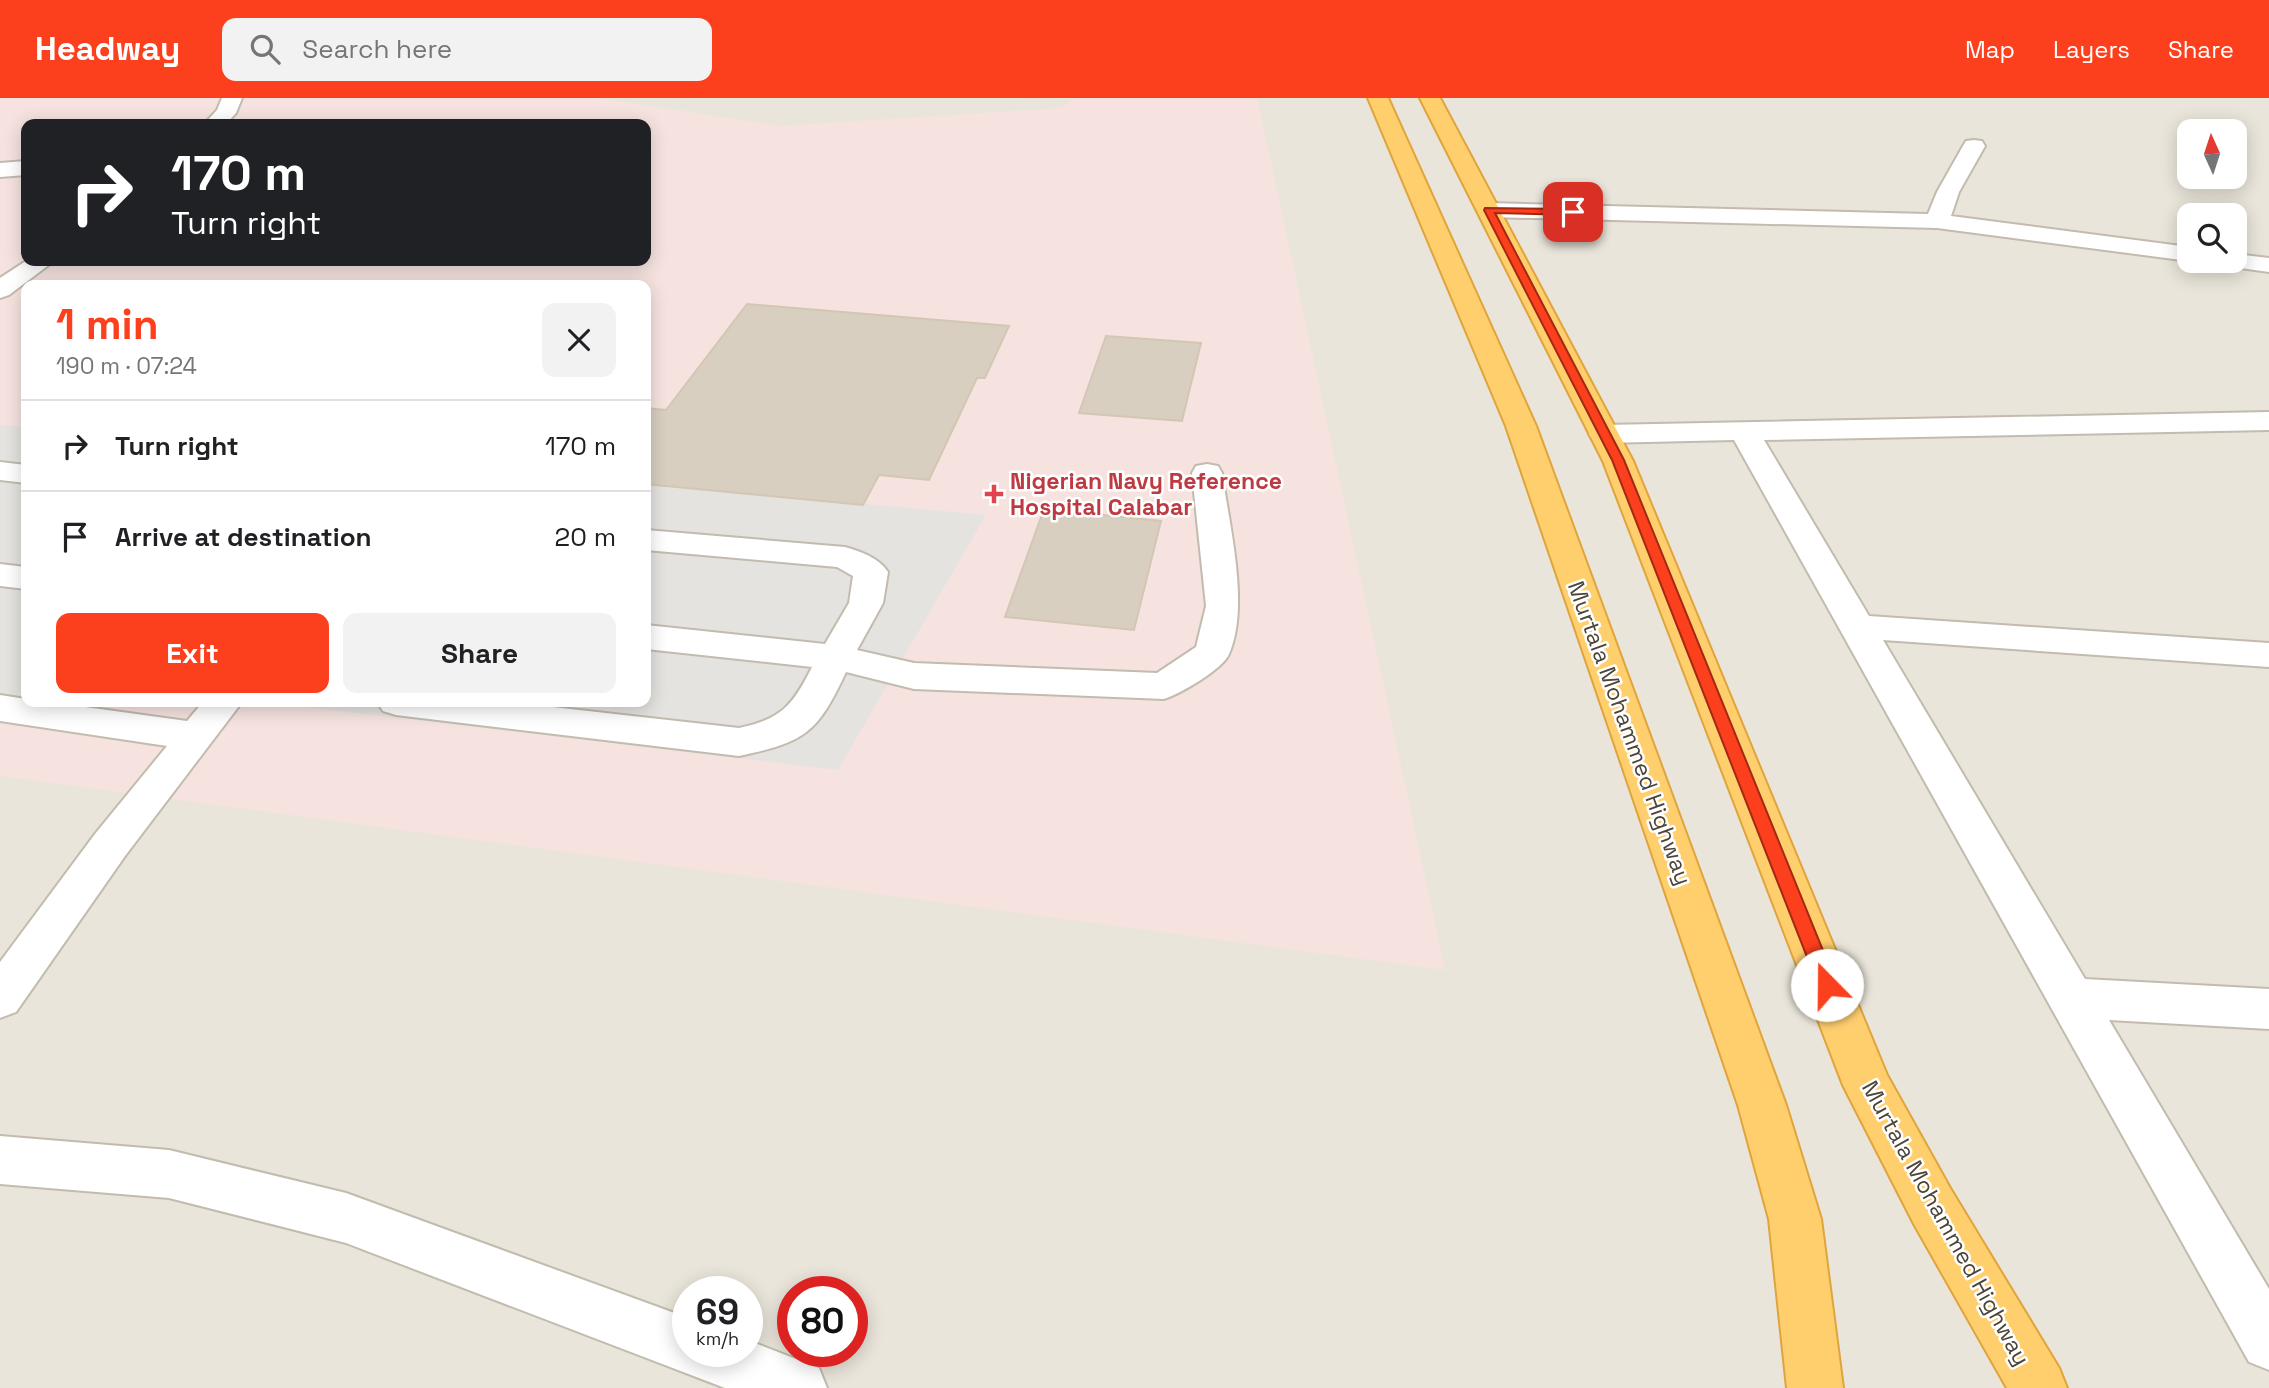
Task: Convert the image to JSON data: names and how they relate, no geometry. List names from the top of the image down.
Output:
{
  "streets": {
    "highway": ["Murtala Mohammed Highway"]
  },
  "places": {
    "health": ["Nigerian Navy Reference Hospital Calabar"]
  },
  "north": "top",
  "page": {
    "header": "Headway",
    "search": "Search here",
    "nav": ["Map", "Layers", "Share"],
    "turn": ["170 m", "Turn right"],
    "heading": ["1 min", "190 m · 07:24"],
    "list": [
      {
        "name": "Turn right",
        "value": "170 m"
      },
      {
        "name": "Arrive at destination",
        "value": "20 m"
      }
    ],
    "buttons": ["Exit", "Share"],
    "speed": "69 km/h",
    "limit": "80"
  }
}
